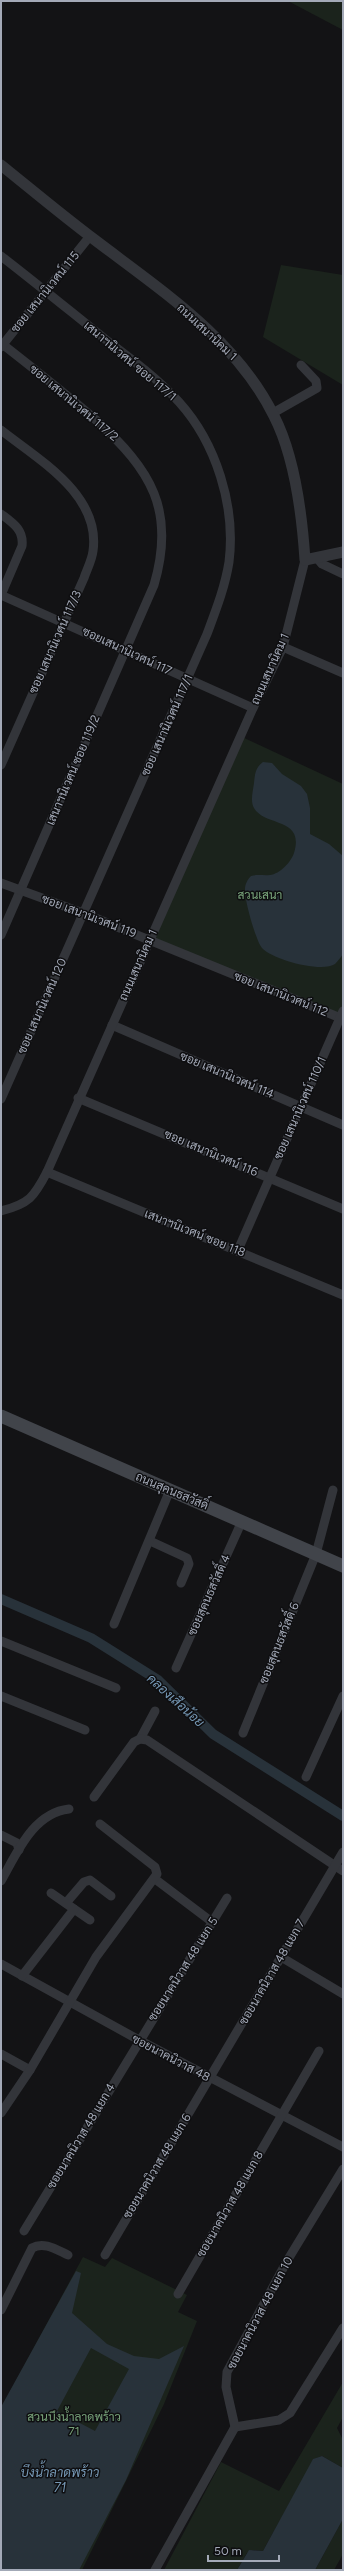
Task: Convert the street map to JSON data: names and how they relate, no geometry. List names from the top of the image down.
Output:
{
  "streets": {
    "main road": ["ถนนสุคนธสวัสดิ์"],
    "street": [
      "ซอย เสนานิเวศน์ 115",
      "ถนนเสนานิคม 1",
      "เสนาฯนิเวศน์ ซอย 117/1",
      "ซอย เสนานิเวศน์ 117/2",
      "ซอย เสนานิเวศน์ 117/3",
      "ซอยเสนานิเวศน์ 117",
      "ซอย เสนานิเวศน์ 117/1",
      "เสนาฯนิเวศน์ ซอย 119/2",
      "ซอย เสนานิเวศน์ 119",
      "ซอย เสนานิเวศน์ 112",
      "ซอย เสนานิเวศน์ 120",
      "ซอย เสนานิเวศน์ 114",
      "ซอย เสนานิเวศน์ 110/1",
      "ซอย เสนานิเวศน์ 116",
      "เสนาฯนิเวศน์ ซอย 118",
      "ซอยสุคนธสวัสดิ์ 4",
      "ซอยสุคนธสวัสดิ์ 6",
      "ซอยนาคนิวาส 48 แยก 5",
      "ซอยนาคนิวาส 48 แยก 7",
      "ซอยนาคนิวาส 48",
      "ซอยนาคนิวาส 48 แยก 4",
      "ซอยนาคนิวาส 48 แยก 6",
      "ซอยนาคนิวาส 48 แยก 8",
      "ซอยนาคนิวาส 48 แยก 10"
    ]
  },
  "crossings": [
    ["ซอย เสนานิเวศน์ 115", "ถนนเสนานิคม 1"],
    ["ซอย เสนานิเวศน์ 115", "เสนาฯนิเวศน์ ซอย 117/1"],
    ["ซอย เสนานิเวศน์ 115", "ซอย เสนานิเวศน์ 117/2"],
    ["ถนนเสนานิคม 1", "ซอยเสนานิเวศน์ 117"],
    ["ถนนเสนานิคม 1", "ซอย เสนานิเวศน์ 119"],
    ["ถนนเสนานิคม 1", "ซอย เสนานิเวศน์ 114"],
    ["ถนนเสนานิคม 1", "ซอย เสนานิเวศน์ 116"],
    ["ถนนเสนานิคม 1", "เสนาฯนิเวศน์ ซอย 118"],
    ["เสนาฯนิเวศน์ ซอย 117/1", "ซอย เสนานิเวศน์ 117/1"],
    ["ซอย เสนานิเวศน์ 117/2", "ซอยเสนานิเวศน์ 117"],
    ["ซอย เสนานิเวศน์ 117/2", "เสนาฯนิเวศน์ ซอย 119/2"],
    ["ซอย เสนานิเวศน์ 117/3", "ซอยเสนานิเวศน์ 117"],
    ["ซอยเสนานิเวศน์ 117", "ซอย เสนานิเวศน์ 117/1"],
    ["ซอยเสนานิเวศน์ 117", "เสนาฯนิเวศน์ ซอย 119/2"],
    ["ซอย เสนานิเวศน์ 117/1", "ซอย เสนานิเวศน์ 119"],
    ["ซอย เสนานิเวศน์ 117/1", "ซอย เสนานิเวศน์ 120"],
    ["เสนาฯนิเวศน์ ซอย 119/2", "ซอย เสนานิเวศน์ 119"],
    ["ซอย เสนานิเวศน์ 119", "ซอย เสนานิเวศน์ 112"],
    ["ซอย เสนานิเวศน์ 119", "ซอย เสนานิเวศน์ 120"],
    ["ซอย เสนานิเวศน์ 112", "ซอย เสนานิเวศน์ 110/1"],
    ["ซอย เสนานิเวศน์ 114", "ซอย เสนานิเวศน์ 110/1"],
    ["ซอย เสนานิเวศน์ 110/1", "ซอย เสนานิเวศน์ 116"],
    ["ซอย เสนานิเวศน์ 110/1", "เสนาฯนิเวศน์ ซอย 118"],
    ["ถนนสุคนธสวัสดิ์", "ซอยสุคนธสวัสดิ์ 4"],
    ["ถนนสุคนธสวัสดิ์", "ซอยสุคนธสวัสดิ์ 6"],
    ["ซอยนาคนิวาส 48 แยก 5", "ซอยนาคนิวาส 48"],
    ["ซอยนาคนิวาส 48 แยก 5", "ซอยนาคนิวาส 48 แยก 4"],
    ["ซอยนาคนิวาส 48 แยก 7", "ซอยนาคนิวาส 48"],
    ["ซอยนาคนิวาส 48 แยก 7", "ซอยนาคนิวาส 48 แยก 6"],
    ["ซอยนาคนิวาส 48", "ซอยนาคนิวาส 48 แยก 4"],
    ["ซอยนาคนิวาส 48", "ซอยนาคนิวาส 48 แยก 6"],
    ["ซอยนาคนิวาส 48", "ซอยนาคนิวาส 48 แยก 8"]
  ],
  "water": ["คลองเสือน้อย", "บึงน้ำลาดพร้าว 71"],
  "parks": ["สวนเสนา", "สวนบึงน้ำลาดพร้าว 71"],
  "scale_bar": "50 m"
}
